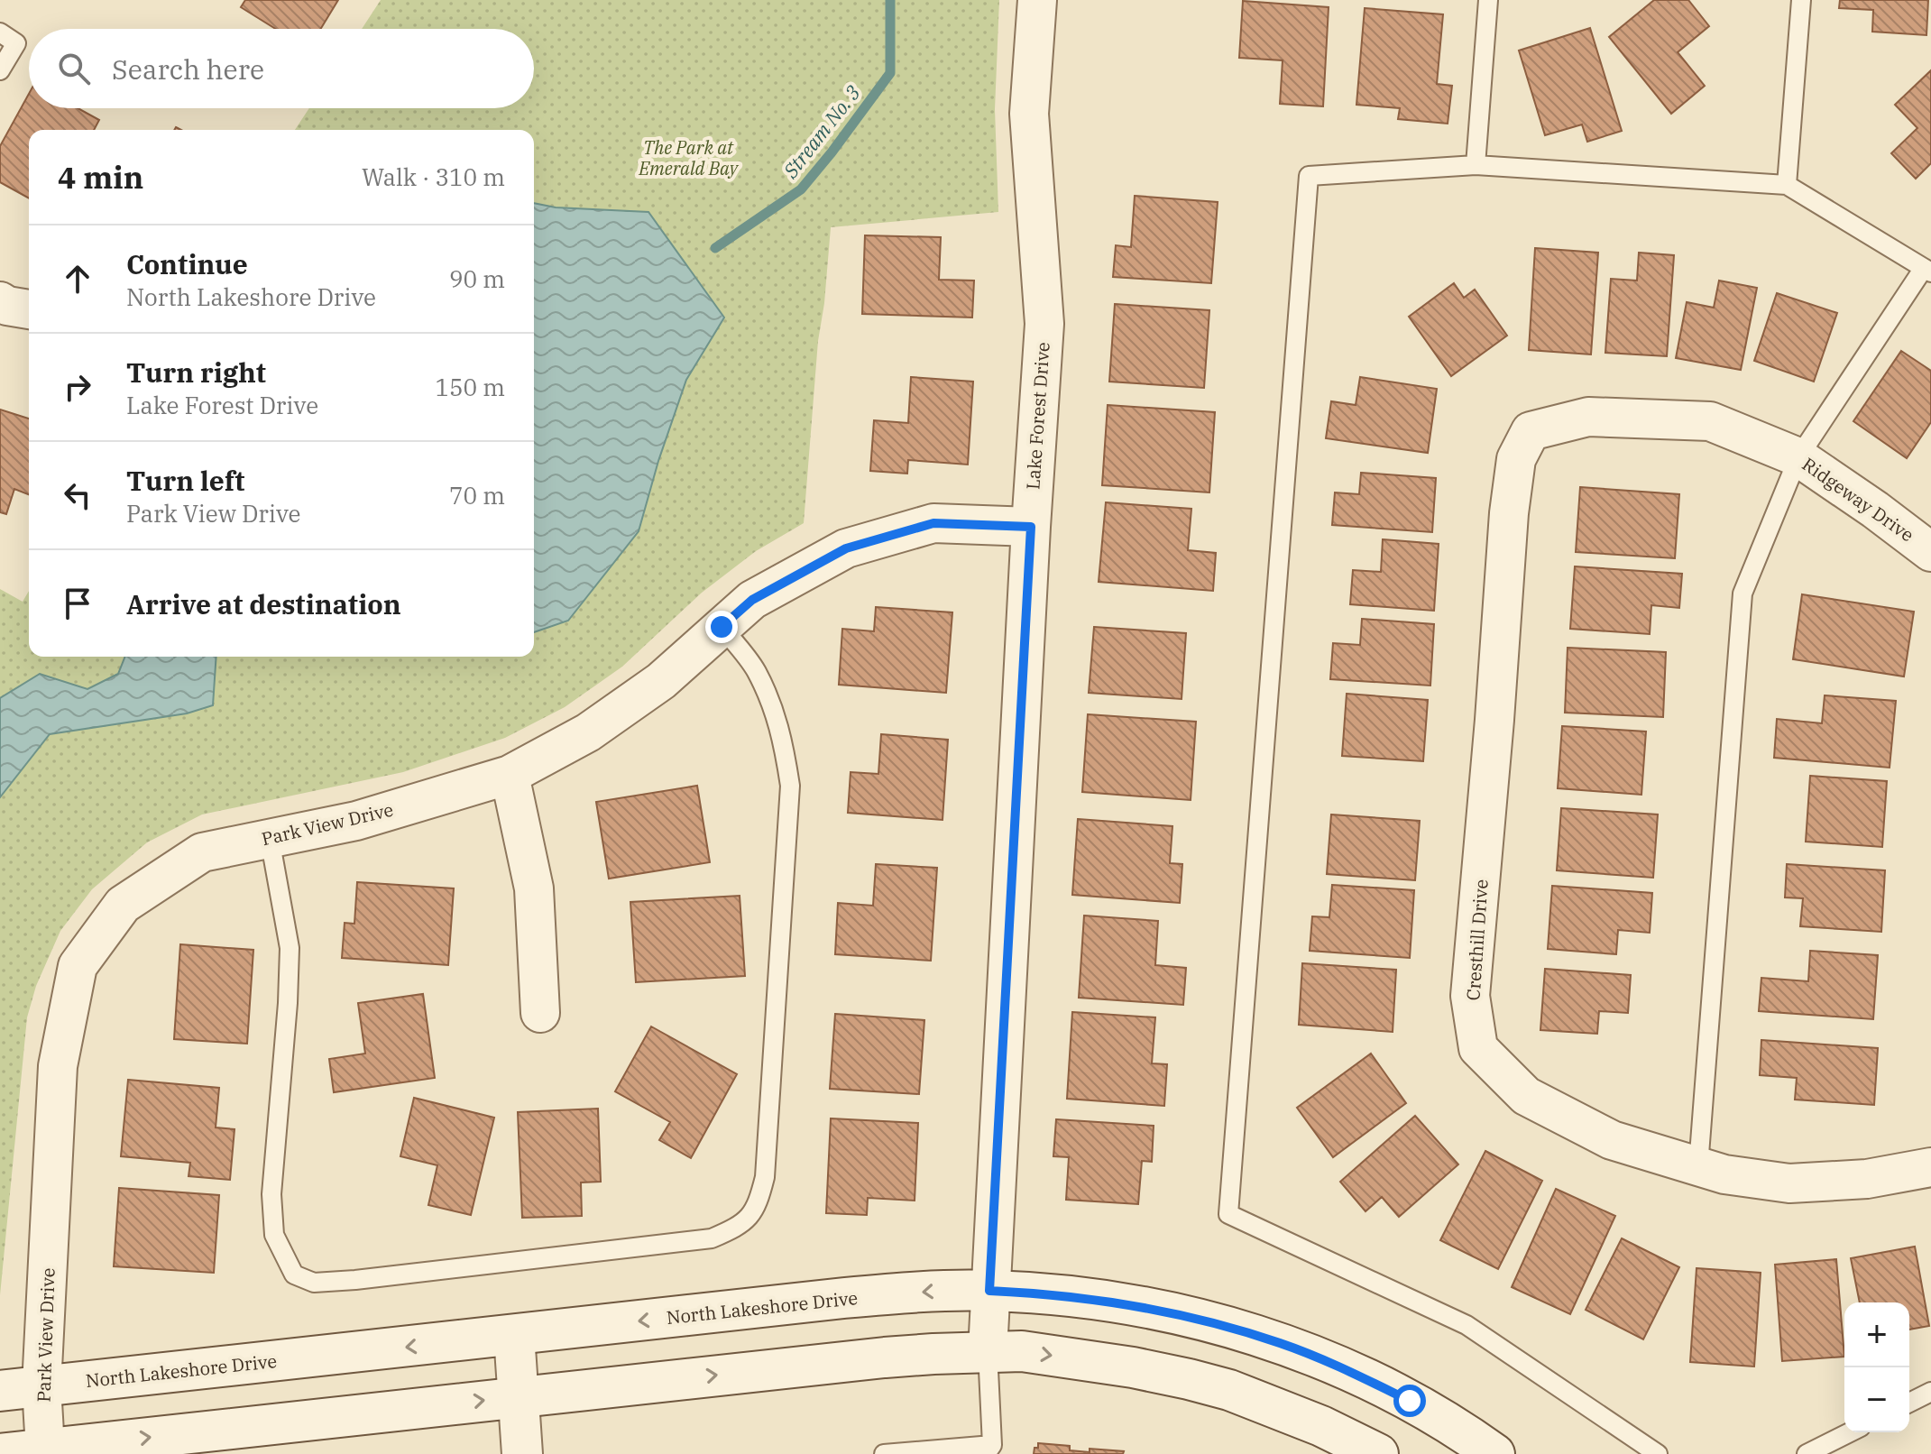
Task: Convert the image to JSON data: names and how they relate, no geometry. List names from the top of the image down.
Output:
{
  "streets": {
    "main road": ["North Lakeshore Drive"],
    "street": [
      "Lake Forest Drive",
      "Ridgeway Drive",
      "Park View Drive",
      "Cresthill Drive"
    ]
  },
  "crossings": [
    ["Lake Forest Drive", "Park View Drive"],
    ["Lake Forest Drive", "North Lakeshore Drive"],
    ["Ridgeway Drive", "Cresthill Drive"],
    ["Park View Drive", "North Lakeshore Drive"]
  ],
  "water": ["Stream No. 3"],
  "parks": ["The Park at Emerald Bay"],
  "page": {
    "search": "Search here",
    "heading": ["4 min", "Walk · 310 m"],
    "list": [
      ["Continue", "North Lakeshore Drive", "90 m"],
      ["Turn right", "Lake Forest Drive", "150 m"],
      ["Turn left", "Park View Drive", "70 m"],
      "Arrive at destination"
    ],
    "map_buttons": ["+", "−"]
  }
}
